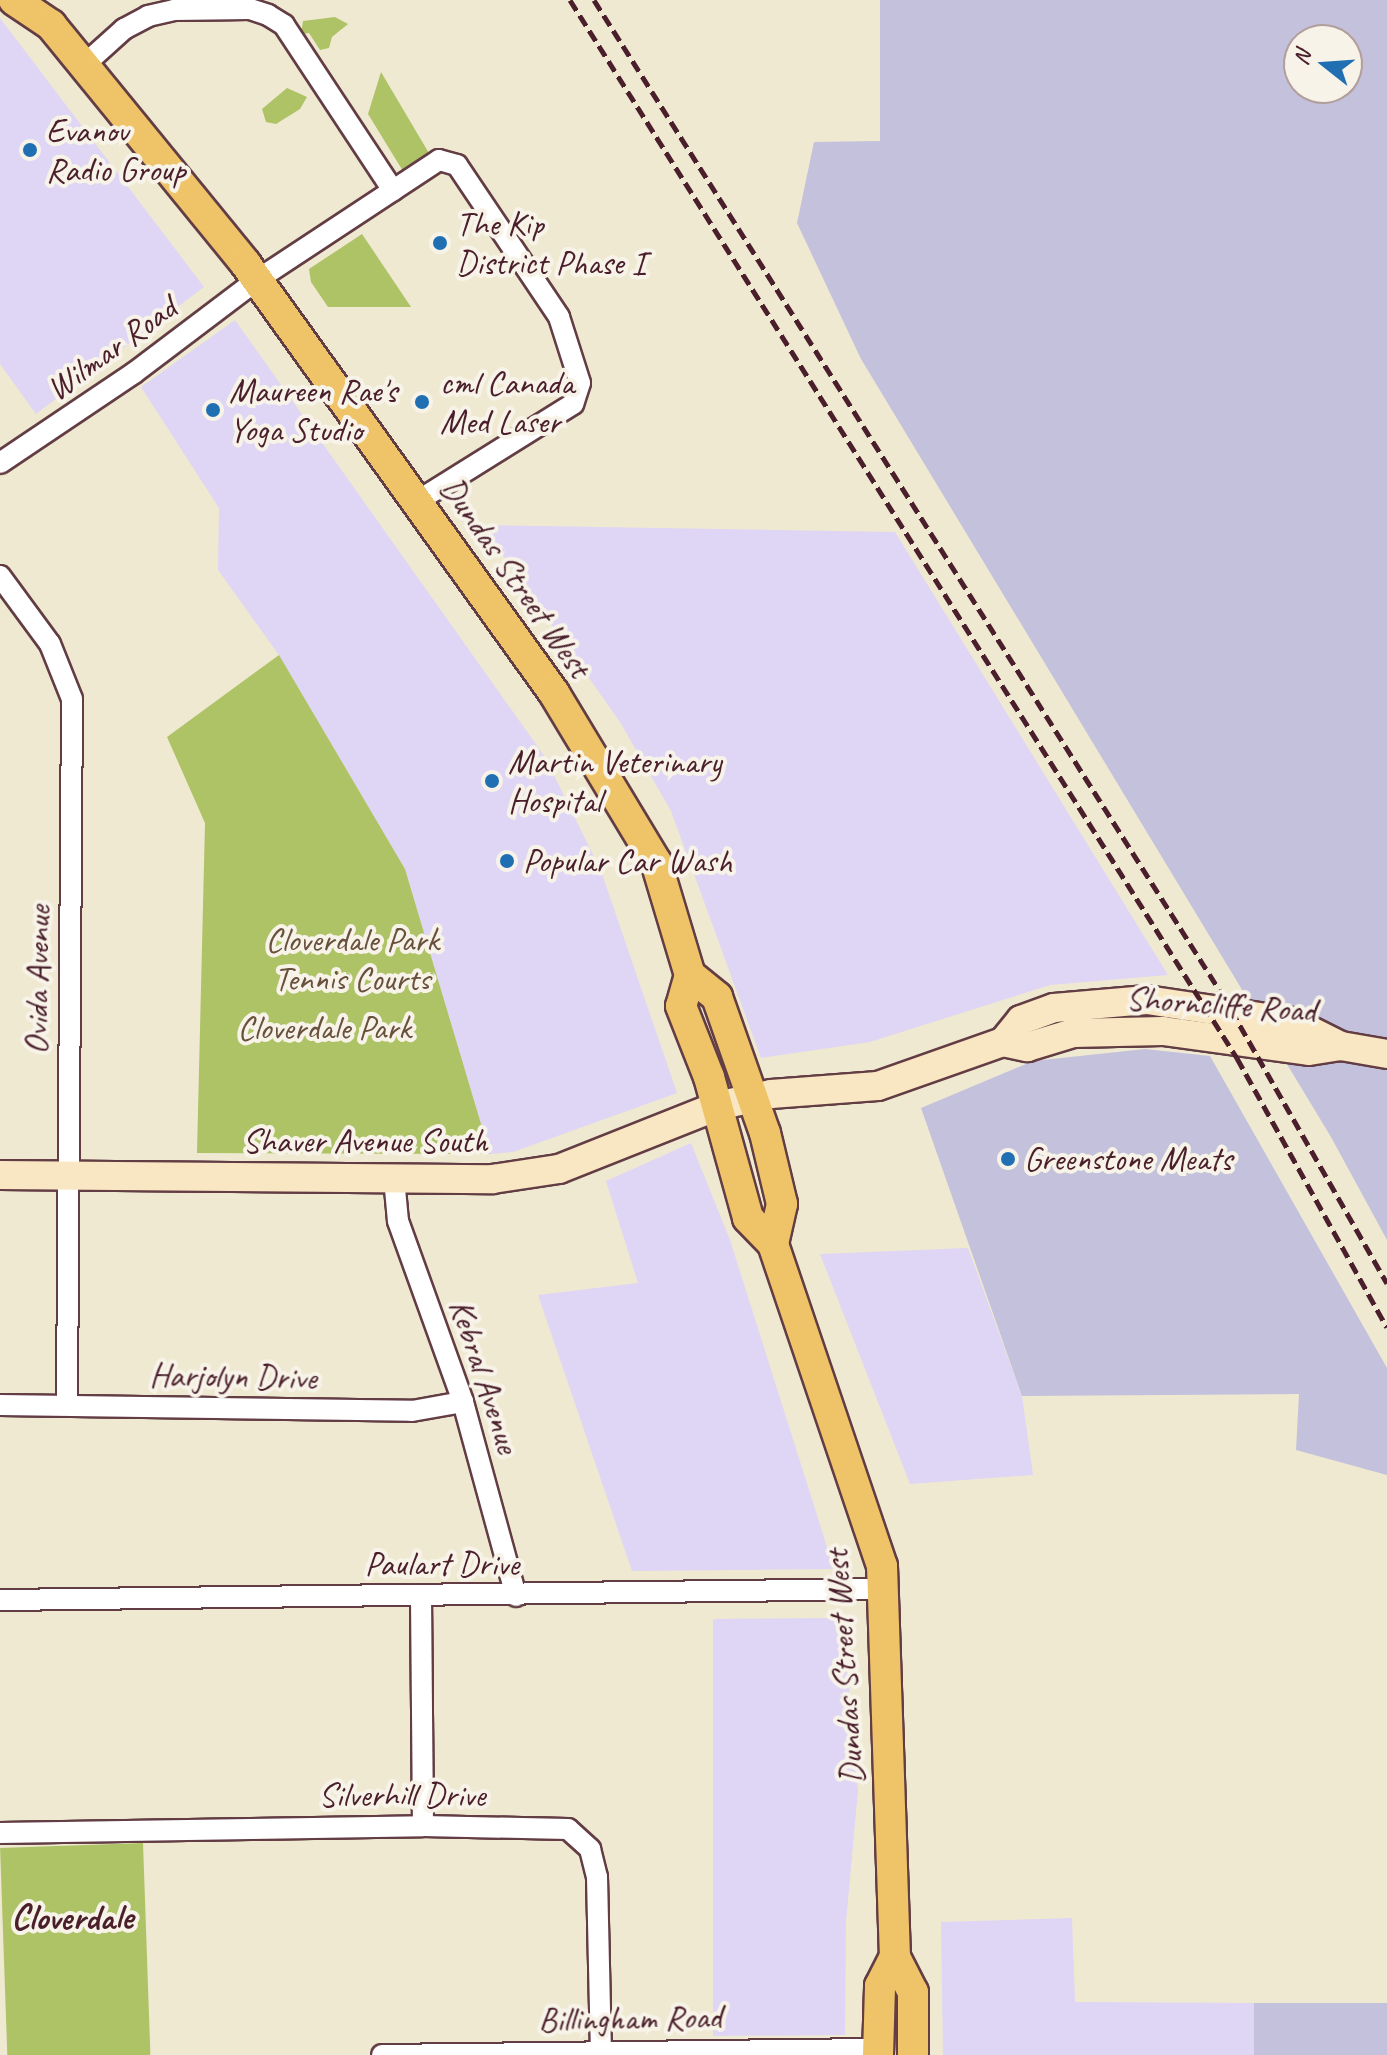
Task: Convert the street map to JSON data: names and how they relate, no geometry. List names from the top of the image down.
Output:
{
  "streets": {
    "main road": ["Dundas Street West"],
    "street": [
      "Wilmar Road",
      "Ovida Avenue",
      "Shorncliffe Road",
      "Shaver Avenue South",
      "Harjolyn Drive",
      "Kebral Avenue",
      "Paulart Drive",
      "Silverhill Drive",
      "Billingham Road"
    ]
  },
  "crossings": [
    ["Wilmar Road", "Dundas Street West"],
    ["Dundas Street West", "Shorncliffe Road"],
    ["Dundas Street West", "Shaver Avenue South"],
    ["Dundas Street West", "Paulart Drive"],
    ["Dundas Street West", "Billingham Road"],
    ["Ovida Avenue", "Shaver Avenue South"],
    ["Ovida Avenue", "Harjolyn Drive"],
    ["Shorncliffe Road", "Shaver Avenue South"],
    ["Shaver Avenue South", "Kebral Avenue"],
    ["Harjolyn Drive", "Kebral Avenue"],
    ["Kebral Avenue", "Paulart Drive"],
    ["Silverhill Drive", "Billingham Road"]
  ],
  "districts": ["Cloverdale"],
  "parks": ["Cloverdale Park Tennis Courts", "Cloverdale Park"],
  "places": [
    "Evanov Radio Group",
    "The Kip District Phase I",
    "cml Canada Med Laser",
    "Maureen Rae's Yoga Studio",
    "Martin Veterinary Hospital",
    "Popular Car Wash",
    "Greenstone Meats"
  ],
  "north": "left"
}
